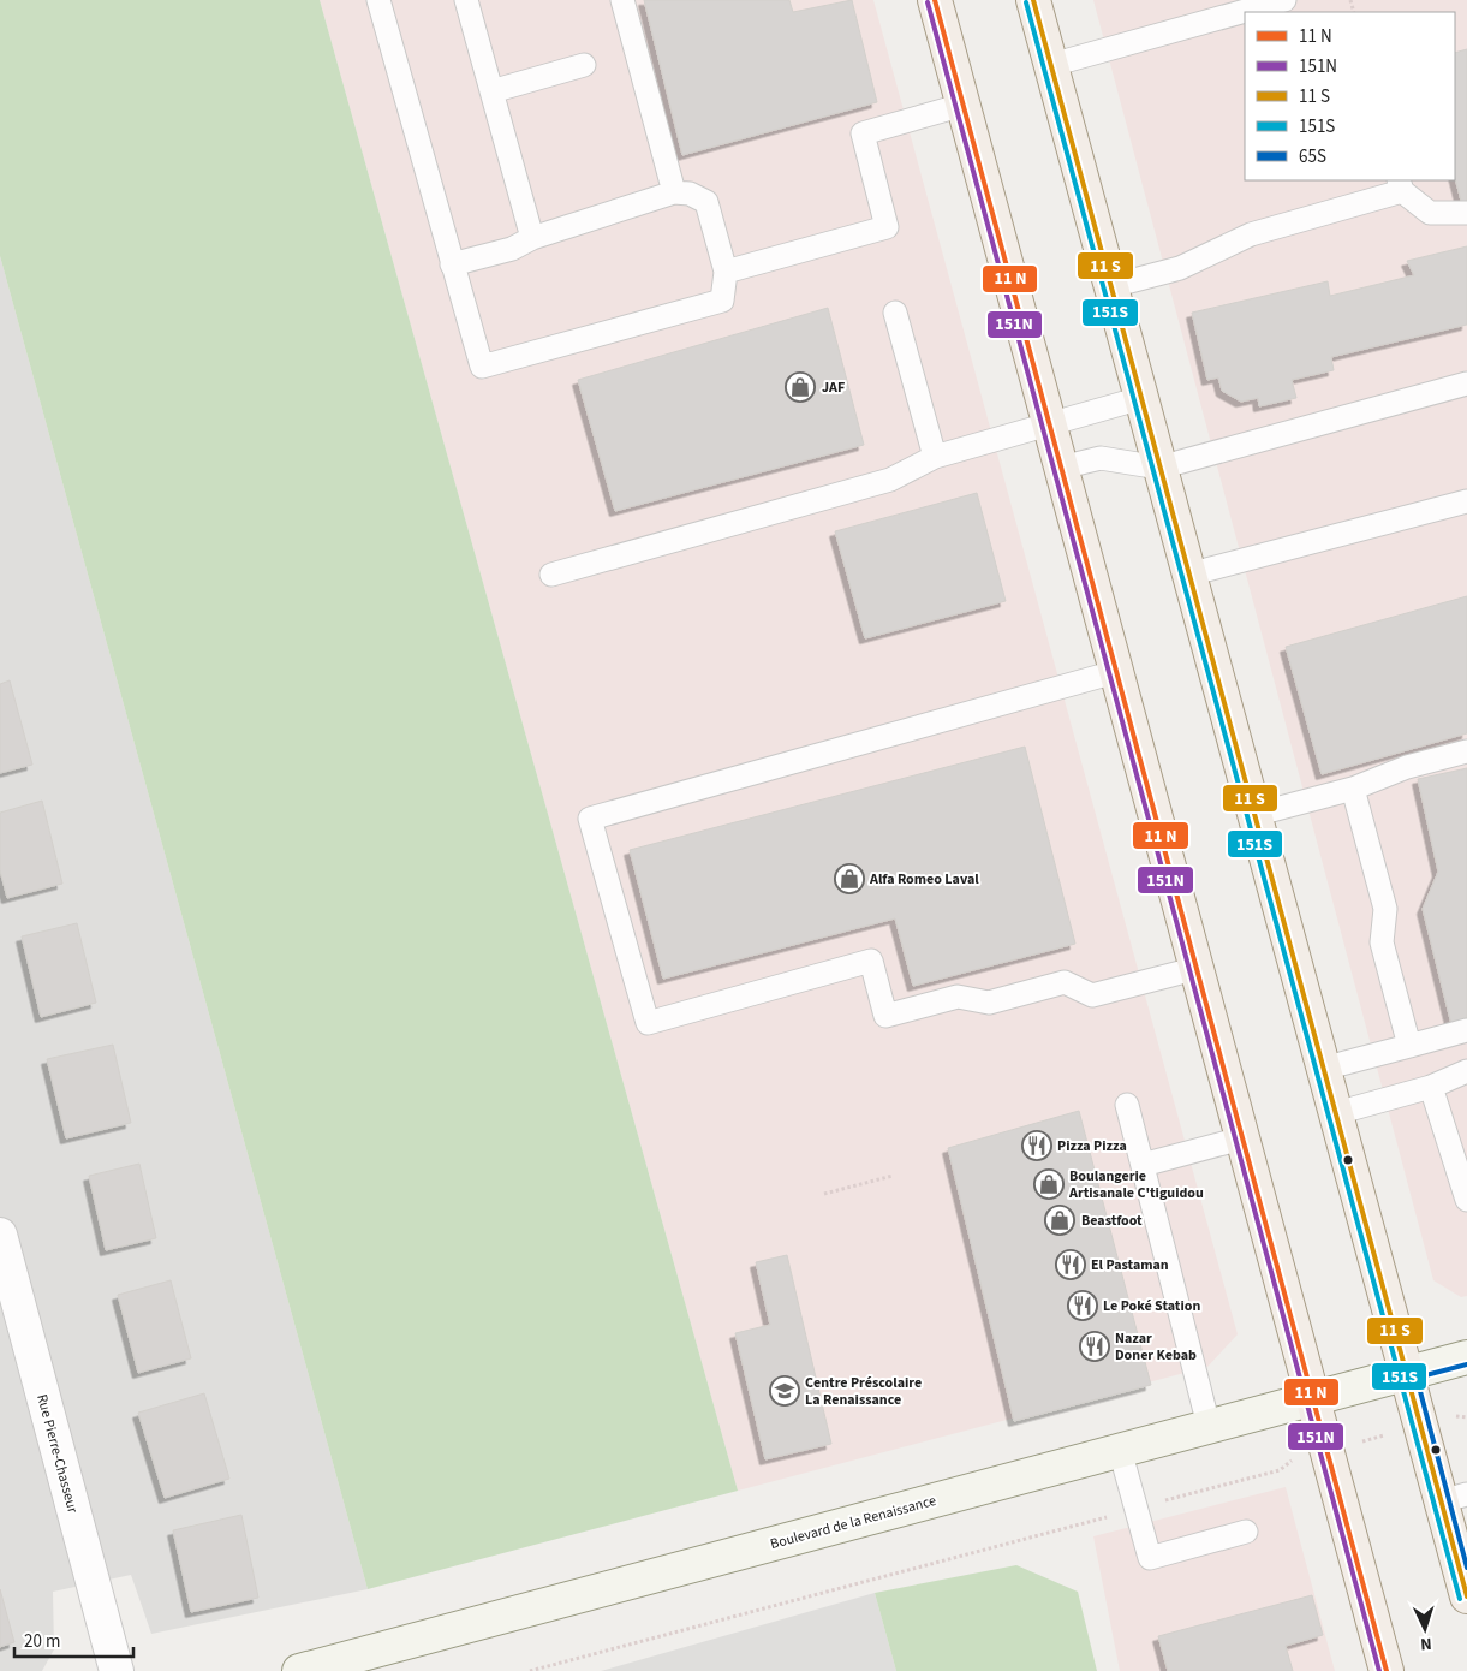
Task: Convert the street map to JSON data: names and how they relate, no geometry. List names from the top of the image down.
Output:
{
  "streets": {
    "street": ["Rue Pierre-Chasseur", "Boulevard de la Renaissance"]
  },
  "places": {
    "shop": [
      "JAF",
      "Alfa Romeo Laval",
      "Boulangerie Artisanale C'tiguidou",
      "Beastfoot"
    ],
    "restaurant": [
      "Pizza Pizza",
      "El Pastaman",
      "Le Poké Station",
      "Nazar Doner Kebab"
    ],
    "school or university": ["Centre Préscolaire La Renaissance"]
  },
  "lines": ["transit line 151N", "transit line 151S", "transit line 65S"],
  "legend": [
    "11 N",
    "151N",
    "11 S",
    "151S",
    "65S"
  ],
  "scale_bar": "20 m",
  "north": "bottom"
}
